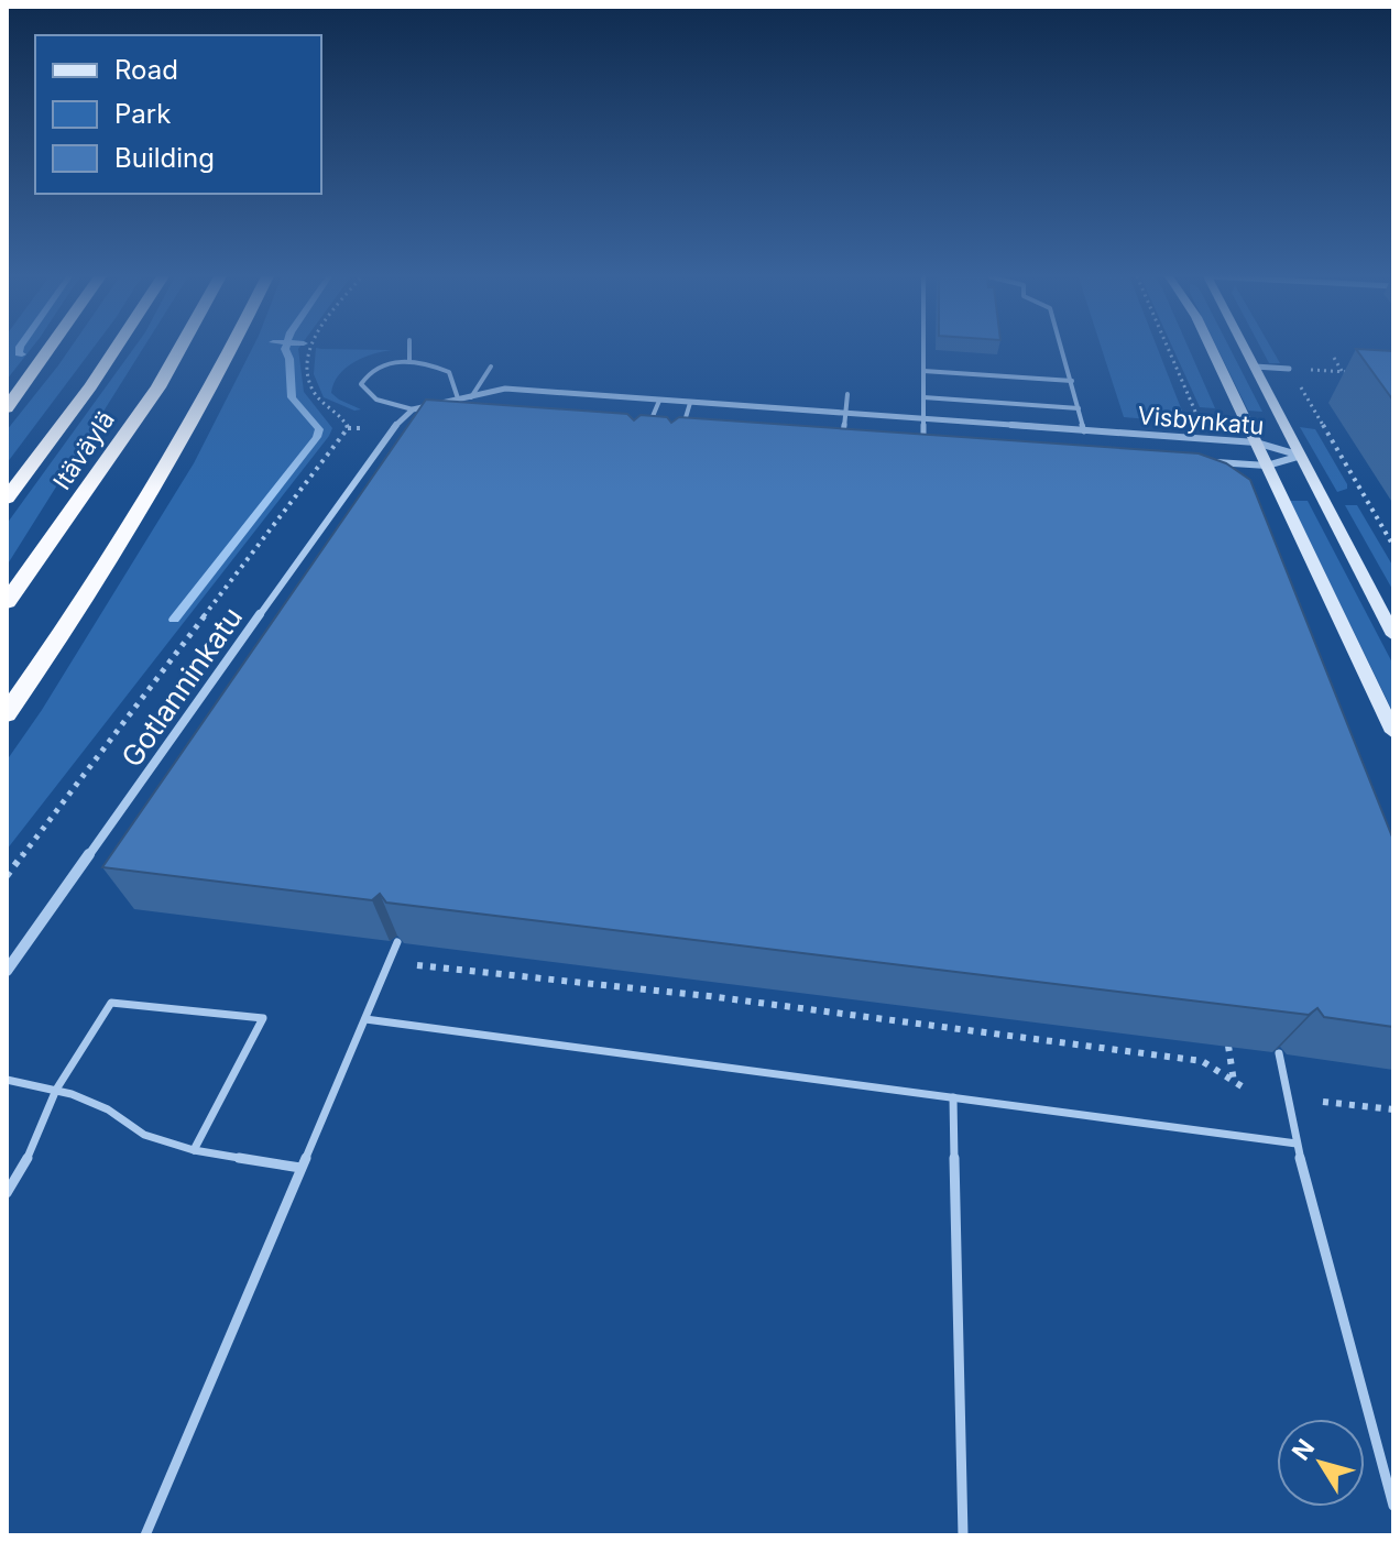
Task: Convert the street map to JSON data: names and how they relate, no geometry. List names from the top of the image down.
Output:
{
  "streets": {
    "highway": ["Itäväylä"],
    "street": ["Visbynkatu", "Gotlanninkatu"]
  },
  "crossings": [
    ["Visbynkatu", "Gotlanninkatu"]
  ],
  "legend": ["Road", "Park", "Building"],
  "north": "top left"
}
